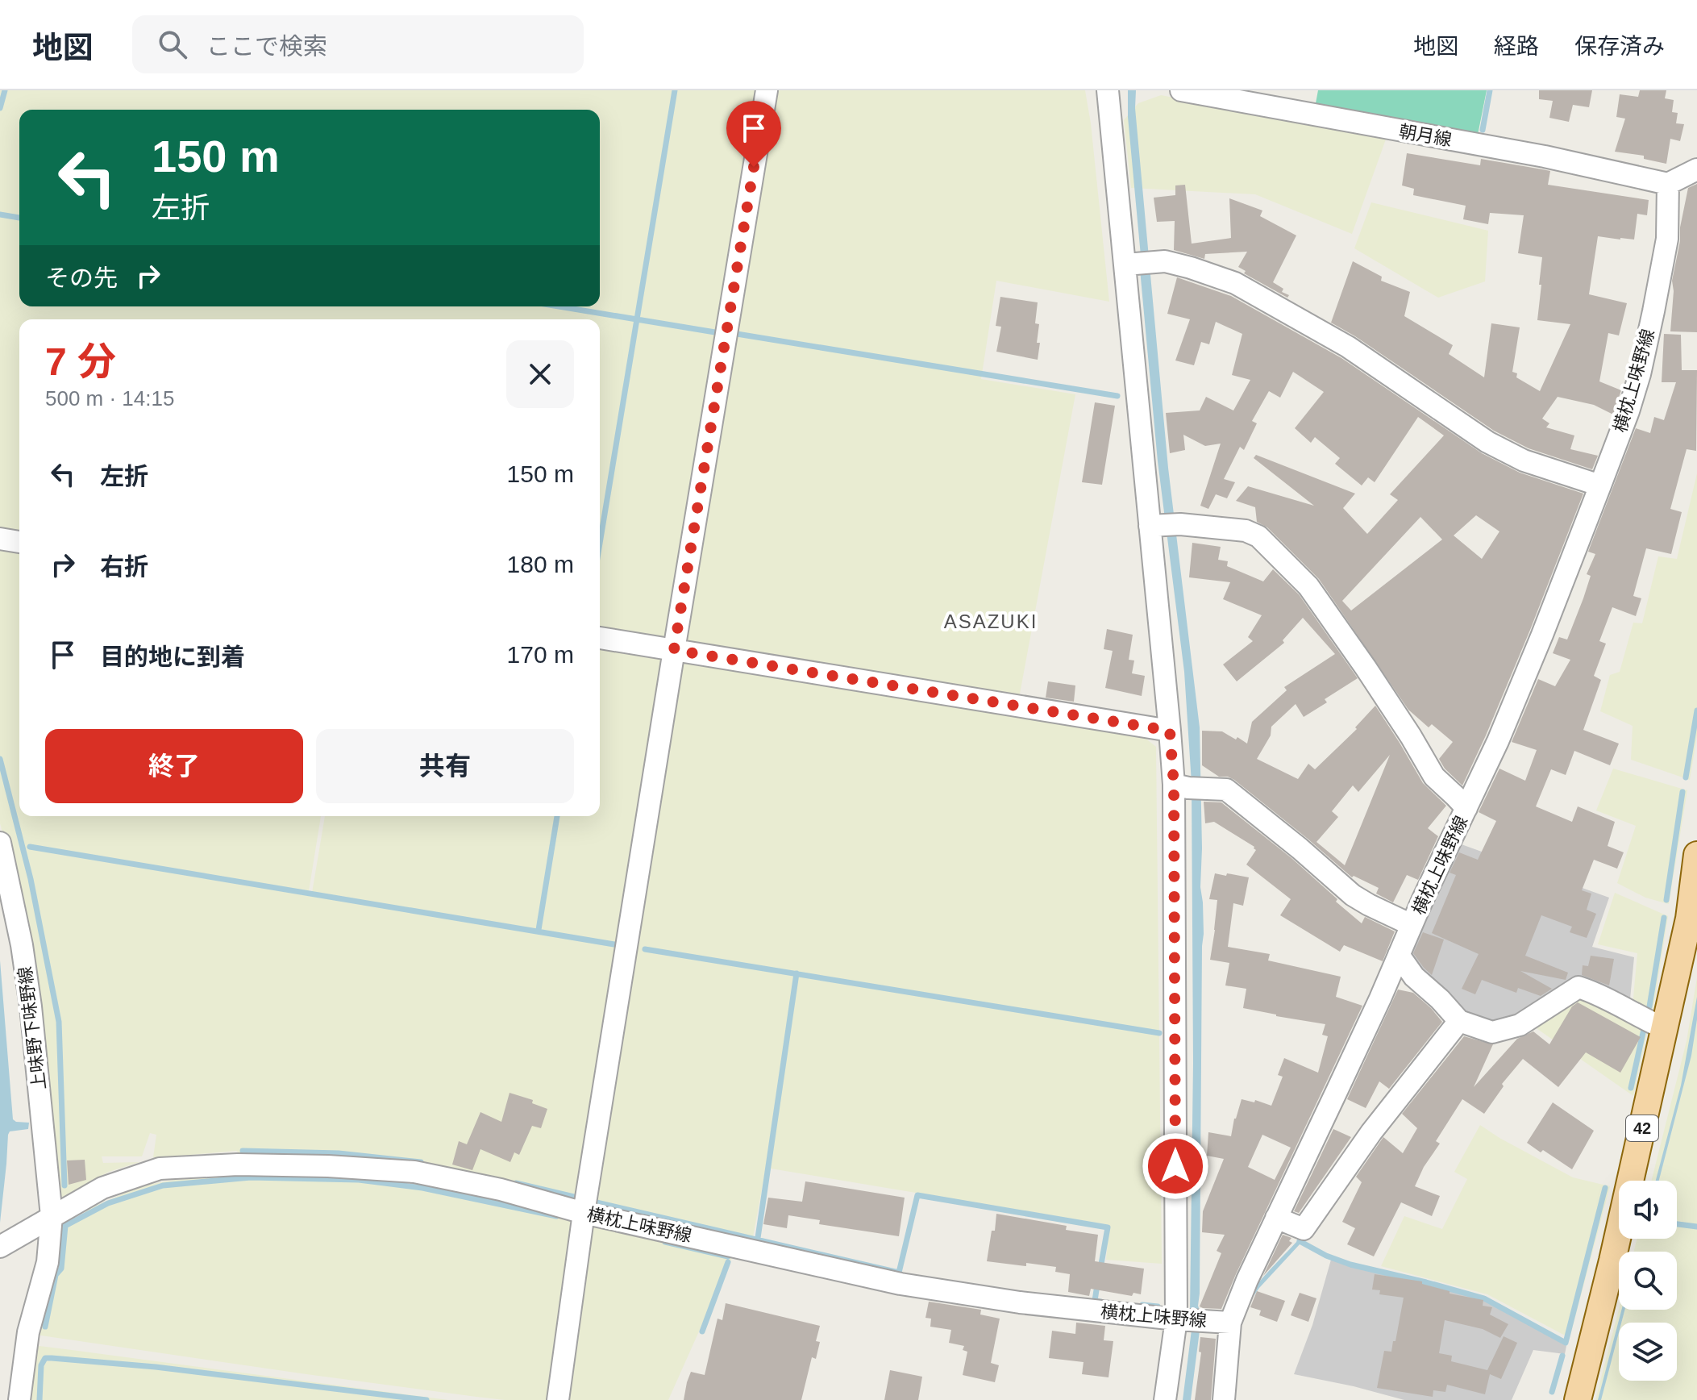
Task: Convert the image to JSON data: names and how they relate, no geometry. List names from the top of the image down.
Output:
{
  "streets": {
    "main road": ["42"],
    "street": ["朝月線", "横枕上味野線", "上味野下味野線"]
  },
  "crossings": [
    ["朝月線", "横枕上味野線"],
    ["横枕上味野線", "上味野下味野線"]
  ],
  "districts": ["ASAZUKI"],
  "page": {
    "header": "地図",
    "search": "ここで検索",
    "nav": ["地図", "経路", "保存済み"],
    "turn": ["150 m", "左折"],
    "then": "その先",
    "heading": ["7 分", "500 m · 14:15"],
    "list": [
      {
        "name": "左折",
        "value": "150 m"
      },
      {
        "name": "右折",
        "value": "180 m"
      },
      {
        "name": "目的地に到着",
        "value": "170 m"
      }
    ],
    "buttons": ["終了", "共有"]
  }
}
